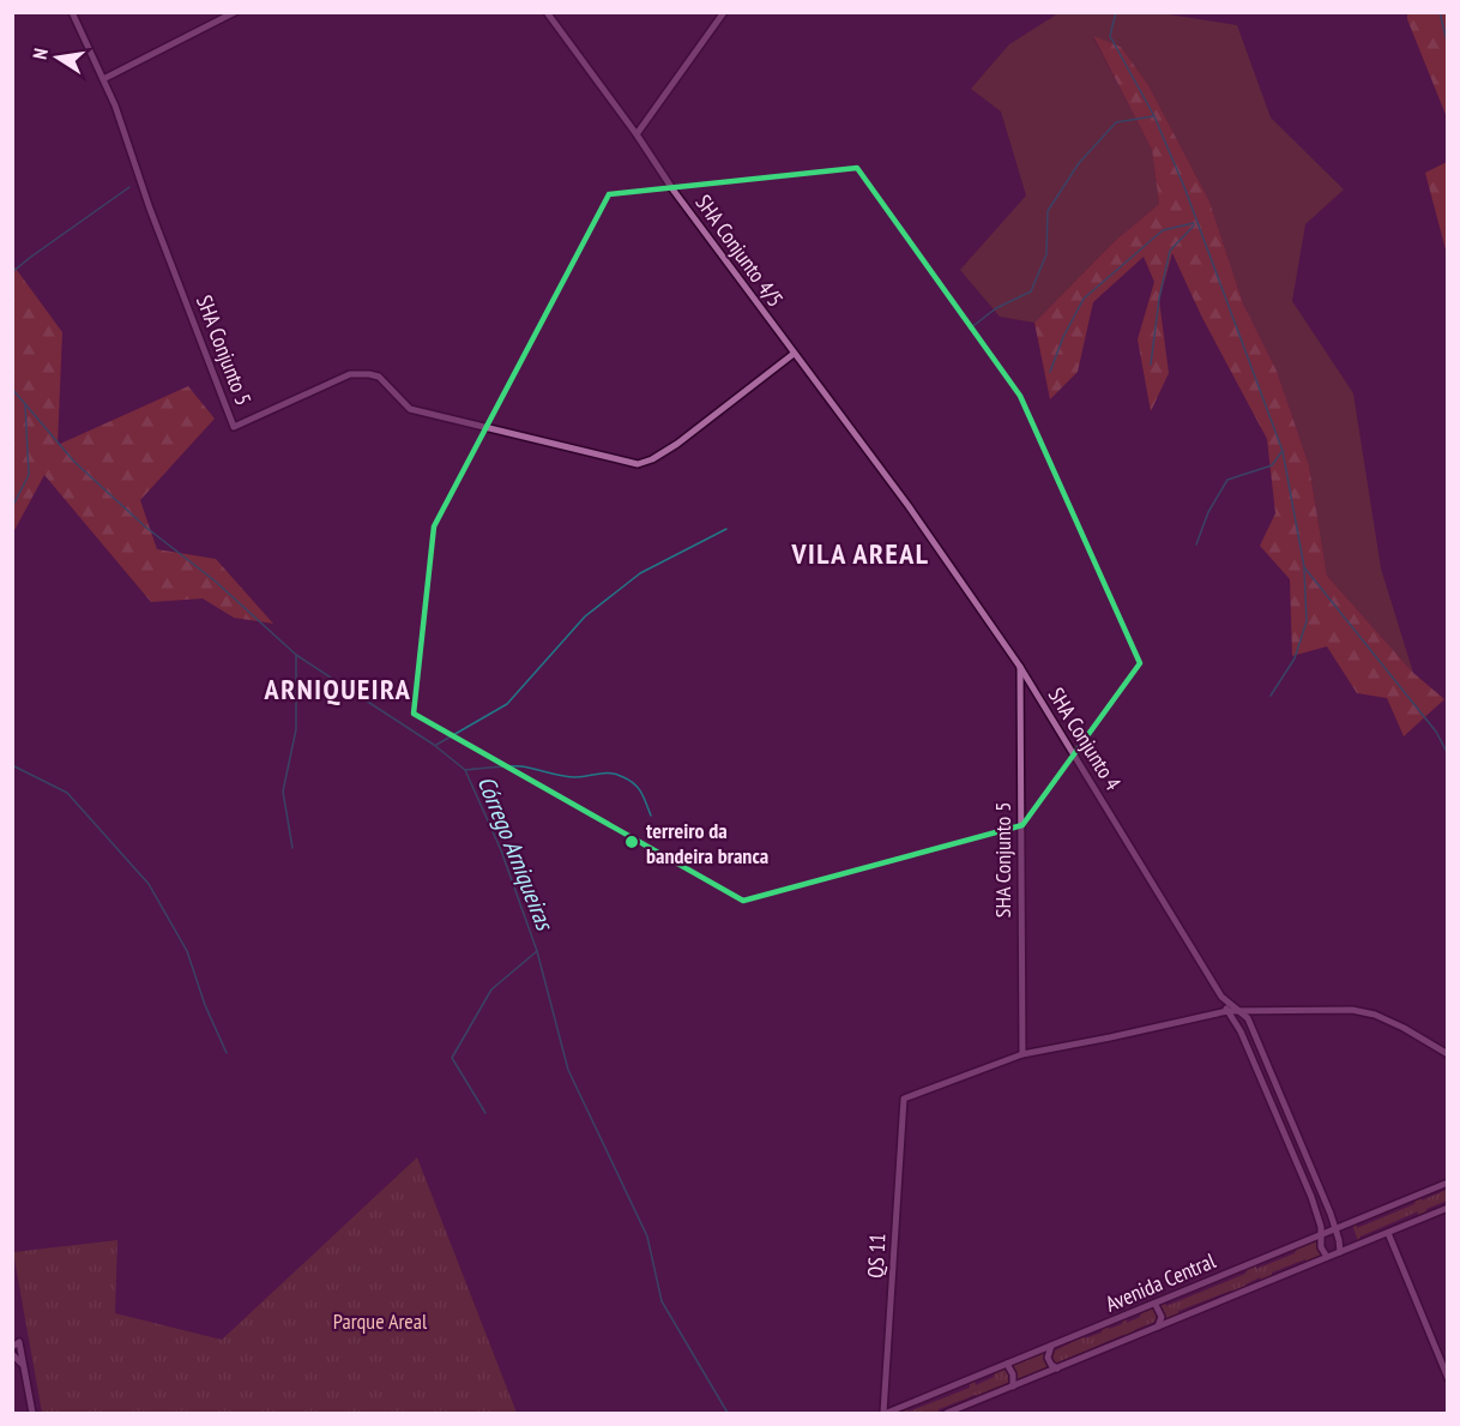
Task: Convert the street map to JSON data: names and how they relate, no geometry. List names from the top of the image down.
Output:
{
  "streets": {
    "street": [
      "SHA Conjunto 4/5",
      "SHA Conjunto 5",
      "SHA Conjunto 4",
      "QS 11",
      "Avenida Central"
    ]
  },
  "crossings": [
    ["SHA Conjunto 4/5", "SHA Conjunto 5"],
    ["SHA Conjunto 4/5", "SHA Conjunto 4"],
    ["SHA Conjunto 5", "SHA Conjunto 4"],
    ["SHA Conjunto 5", "QS 11"],
    ["SHA Conjunto 4", "Avenida Central"],
    ["QS 11", "Avenida Central"]
  ],
  "districts": ["VILA AREAL", "ARNIQUEIRA"],
  "water": ["Córrego Arniqueiras"],
  "parks": ["Parque Areal"],
  "places": ["terreiro da bandeira branca"],
  "north": "left"
}
